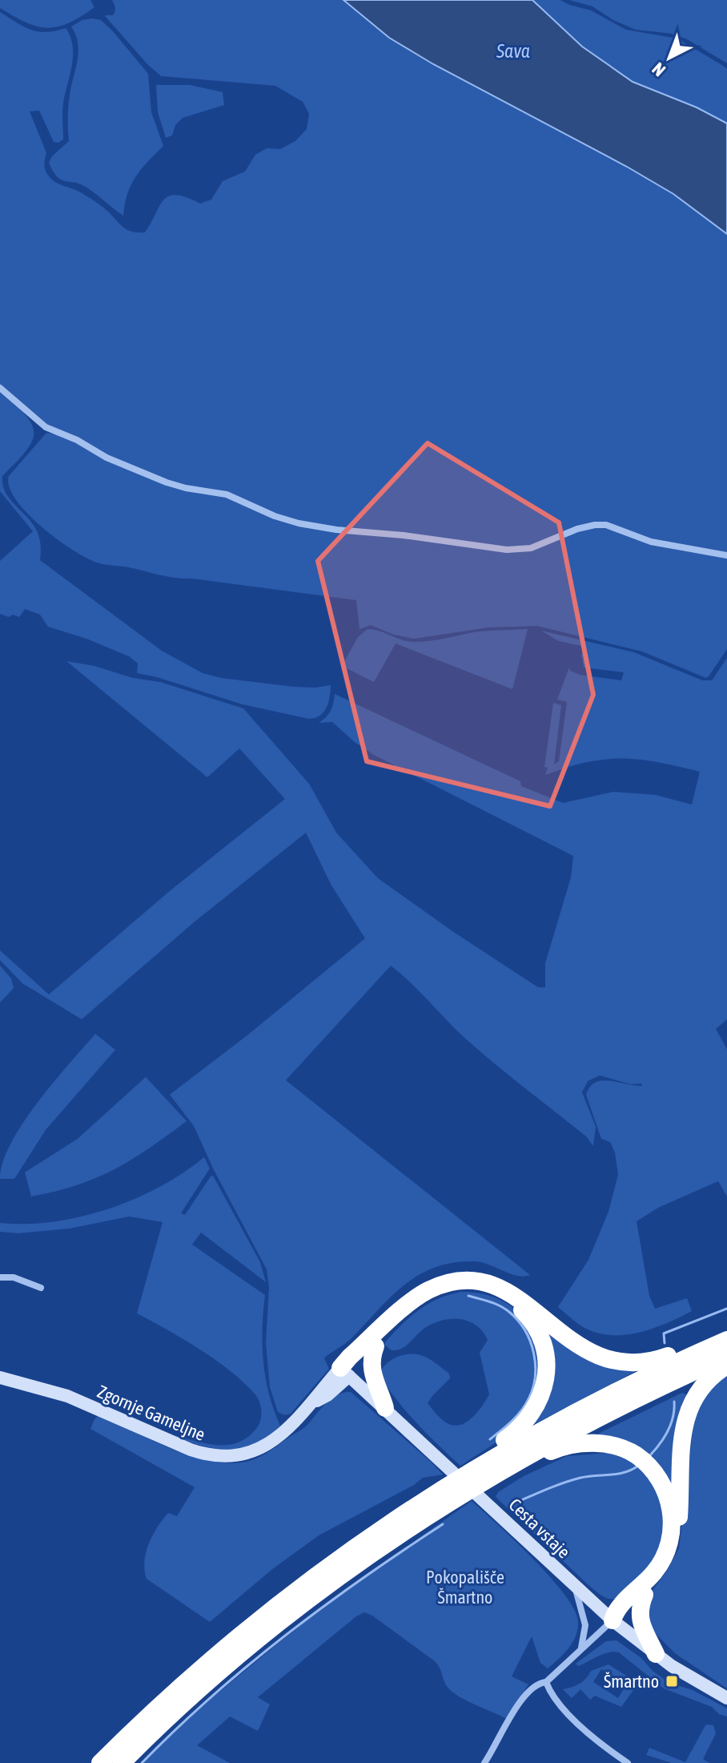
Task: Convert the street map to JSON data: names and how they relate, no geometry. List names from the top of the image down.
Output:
{
  "streets": {
    "street": ["Zgornje Gameljne", "Cesta vstaje"]
  },
  "crossings": [
    ["Zgornje Gameljne", "Cesta vstaje"]
  ],
  "water": ["Sava"],
  "parks": ["Pokopališče Šmartno"],
  "places": {
    "transit": ["Šmartno"]
  },
  "north": "bottom left"
}
